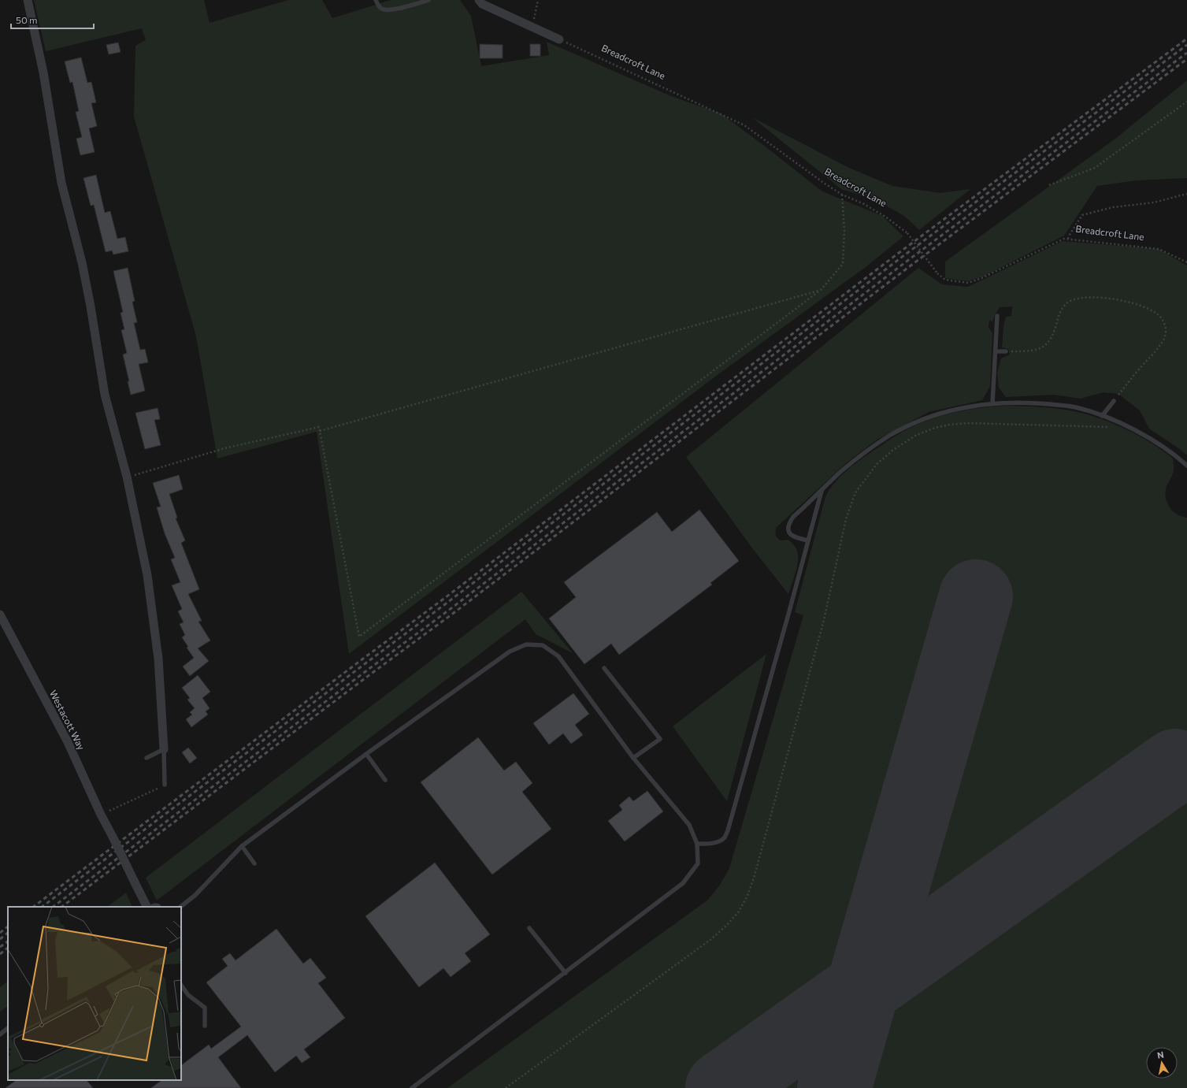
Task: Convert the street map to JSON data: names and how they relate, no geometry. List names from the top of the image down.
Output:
{
  "streets": {
    "street": ["Westacott Way"],
    "path": ["Breadcroft Lane"]
  },
  "scale_bar": "50 m",
  "north": "top"
}
